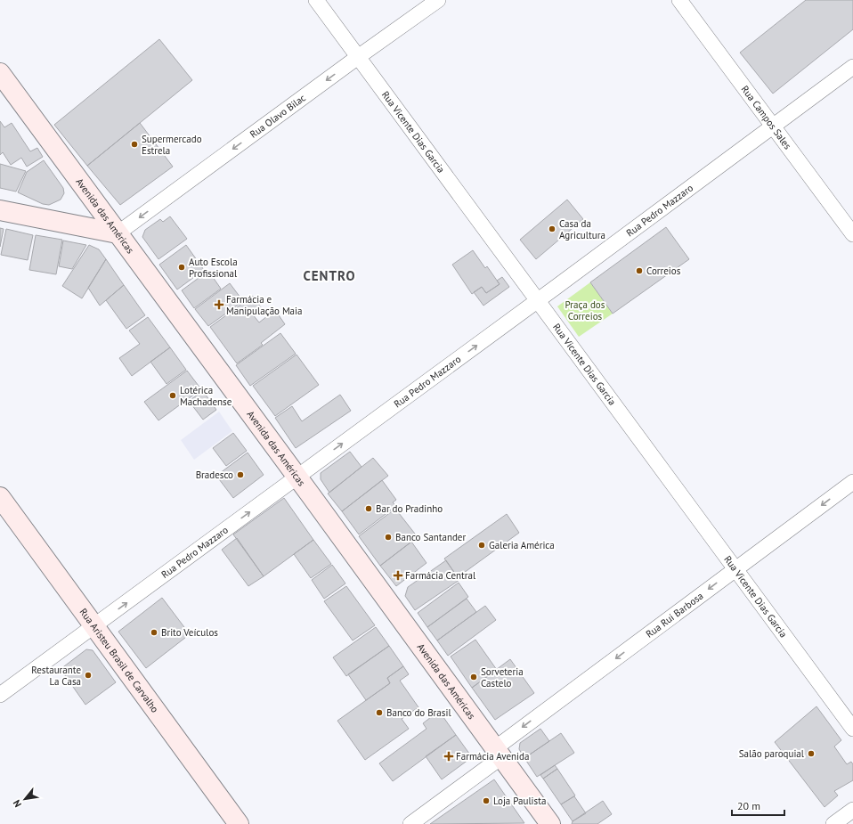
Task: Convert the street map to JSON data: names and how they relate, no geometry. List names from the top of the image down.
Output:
{
  "streets": {
    "main road": ["Avenida das Américas", "Rua Aristeu Brasil de Carvalho"],
    "street": [
      "Rua Olavo Bilac",
      "Rua Campos Sales",
      "Rua Vicente Dias Garcia",
      "Rua Pedro Mazzaro",
      "Rua Rui Barbosa"
    ]
  },
  "crossings": [
    ["Rua Olavo Bilac", "Rua Vicente Dias Garcia"],
    ["Rua Olavo Bilac", "Avenida das Américas"],
    ["Rua Campos Sales", "Rua Pedro Mazzaro"],
    ["Rua Vicente Dias Garcia", "Rua Pedro Mazzaro"],
    ["Rua Vicente Dias Garcia", "Rua Rui Barbosa"],
    ["Rua Pedro Mazzaro", "Avenida das Américas"],
    ["Rua Pedro Mazzaro", "Rua Aristeu Brasil de Carvalho"],
    ["Avenida das Américas", "Rua Rui Barbosa"]
  ],
  "one_way": ["Rua Olavo Bilac", "Rua Pedro Mazzaro", "Rua Rui Barbosa"],
  "districts": ["CENTRO"],
  "parks": ["Praça dos Correios"],
  "places": {
    "other": [
      "Supermercado Estrela",
      "Casa da Agricultura",
      "Auto Escola Profissional",
      "Correios",
      "Lotérica Machadense",
      "Bradesco",
      "Bar do Pradinho",
      "Banco Santander",
      "Galeria América",
      "Brito Veículos",
      "Restaurante La Casa",
      "Sorveteria Castelo",
      "Banco do Brasil",
      "Salão paroquial",
      "Loja Paulista"
    ],
    "health": ["Farmácia e Manipulação Maia", "Farmácia Central", "Farmácia Avenida"]
  },
  "scale_bar": "20 m",
  "north": "bottom left"
}
